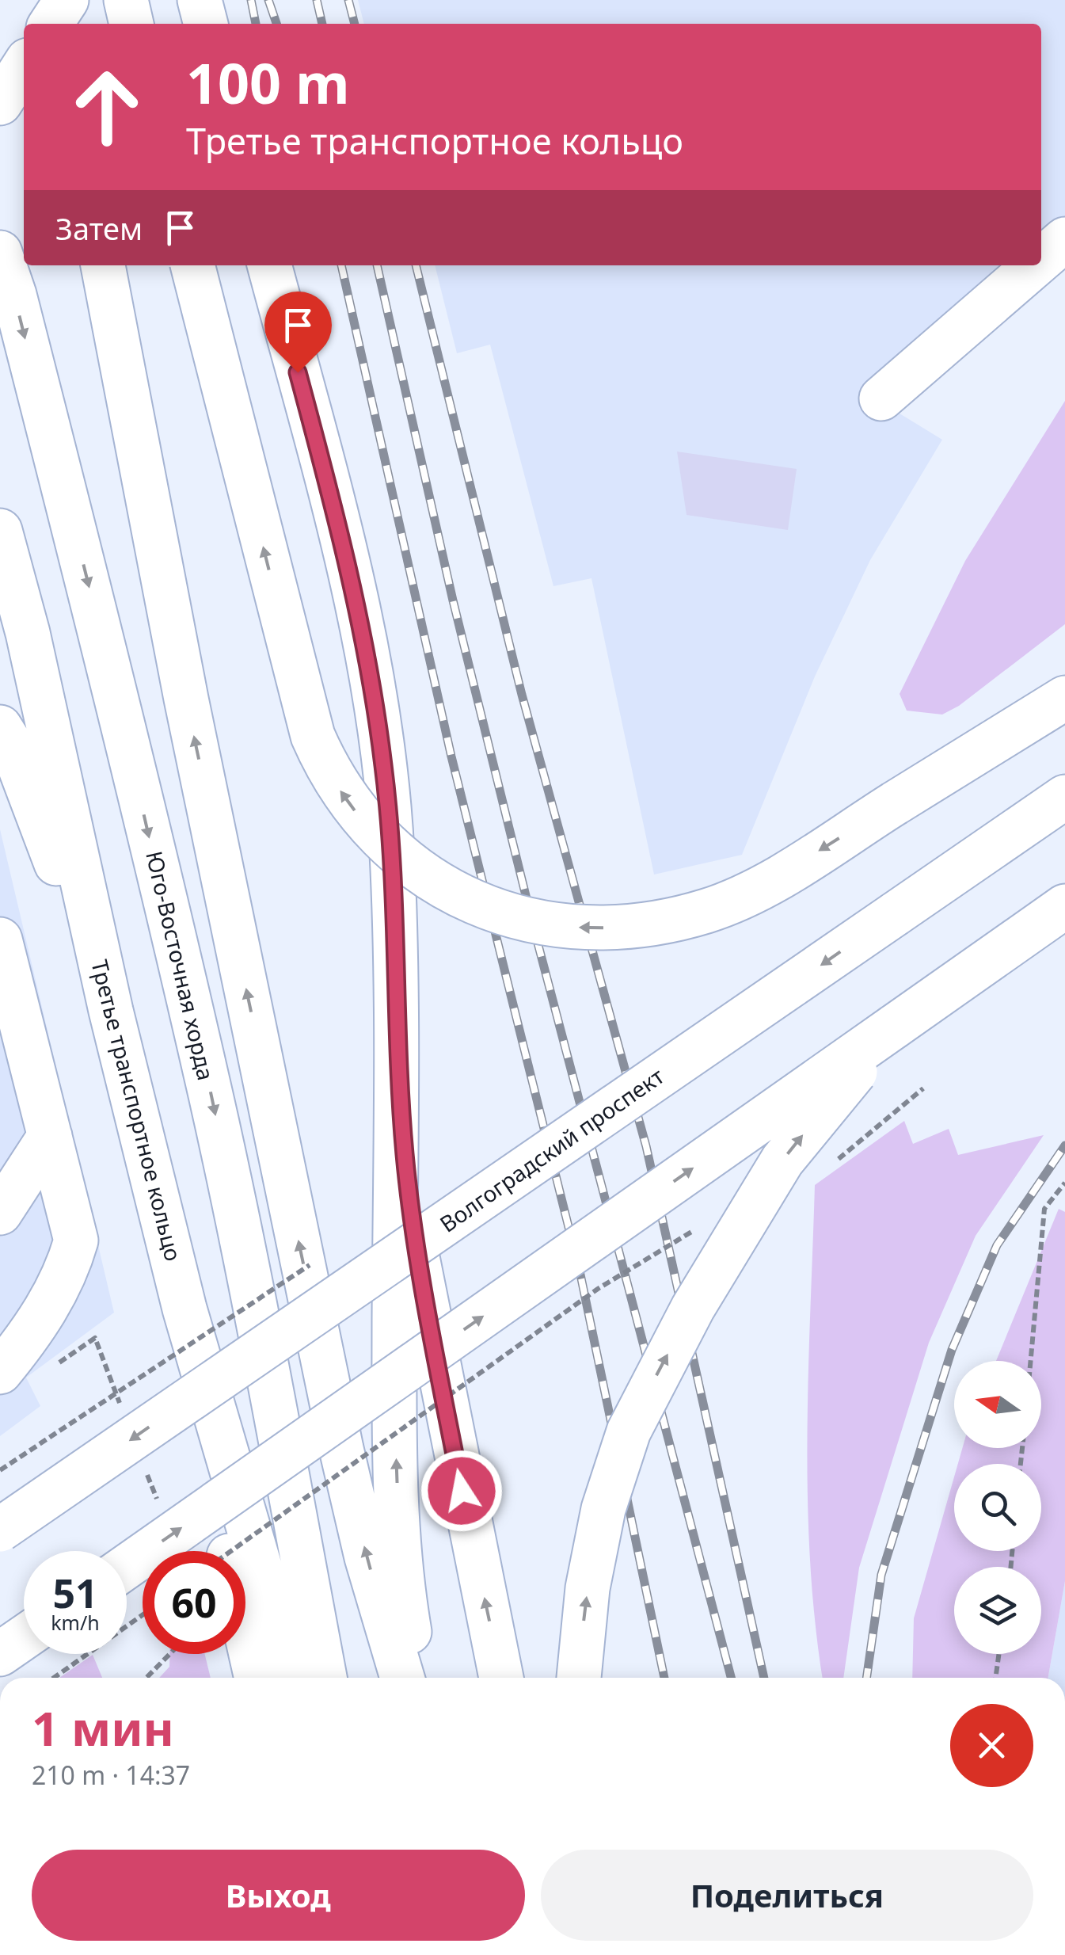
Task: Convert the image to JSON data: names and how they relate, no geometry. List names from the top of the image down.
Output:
{
  "streets": {
    "main road": ["Юго-Восточная хорда", "Третье транспортное кольцо", "Волгоградский проспект"]
  },
  "north": "left",
  "page": {
    "turn": ["100 m", "Третье транспортное кольцо"],
    "then": "Затем",
    "speed": "51 km/h",
    "limit": "60",
    "heading": ["1 мин", "210 m · 14:37"],
    "buttons": ["Выход", "Поделиться"]
  }
}
